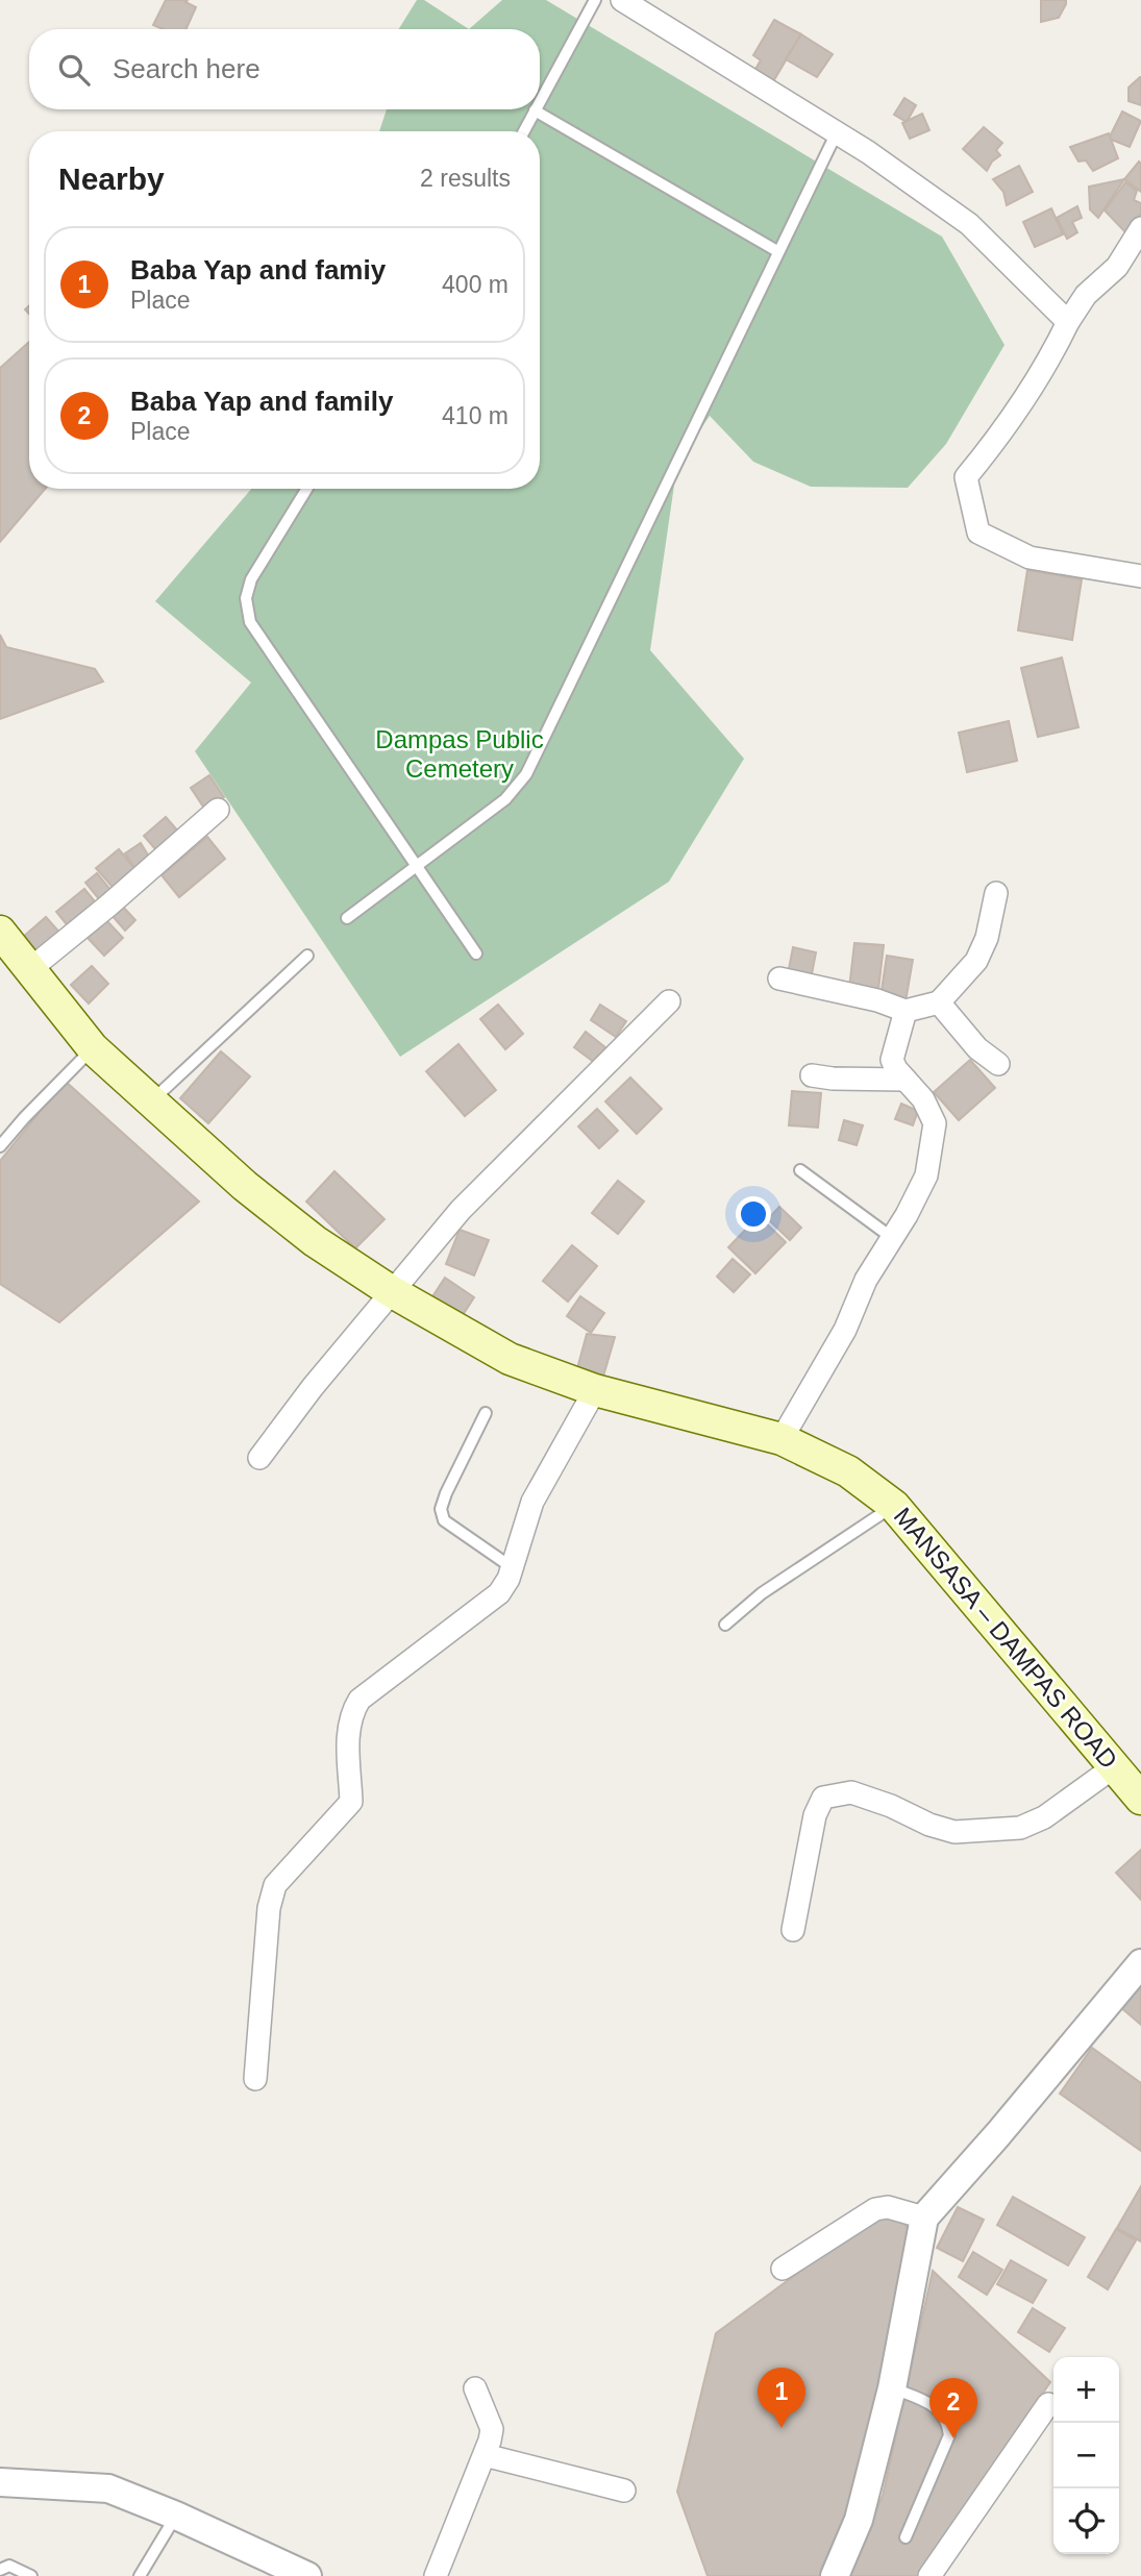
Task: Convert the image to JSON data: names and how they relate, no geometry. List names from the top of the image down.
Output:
{
  "streets": {
    "main road": ["MANSASA – DAMPAS ROAD"]
  },
  "parks": ["Dampas Public Cemetery"],
  "page": {
    "search": "Search here",
    "heading": ["Nearby", "2 results"],
    "list": [
      {
        "mark": "1",
        "name": "Baba Yap and famiy",
        "note": "Place",
        "value": "400 m"
      },
      {
        "mark": "2",
        "name": "Baba Yap and family",
        "note": "Place",
        "value": "410 m"
      }
    ],
    "map_buttons": ["+", "−"],
    "pins": ["1", "2"]
  }
}
